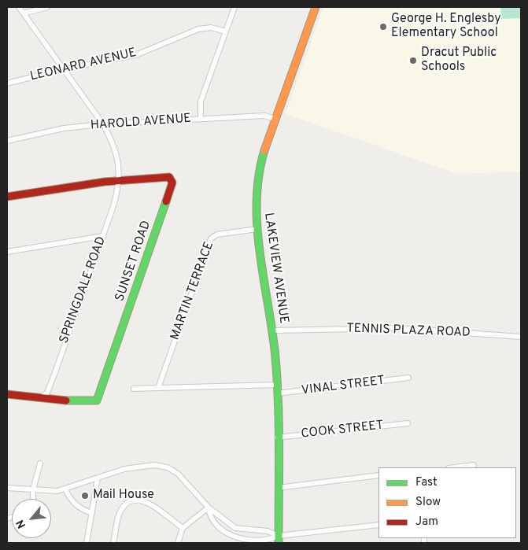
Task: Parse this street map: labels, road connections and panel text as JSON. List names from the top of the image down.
{
  "streets": {
    "main road": ["SUNSET ROAD", "LAKEVIEW AVENUE"],
    "street": [
      "LEONARD AVENUE",
      "HAROLD AVENUE",
      "SPRINGDALE ROAD",
      "MARTIN TERRACE",
      "TENNIS PLAZA ROAD",
      "VINAL STREET",
      "COOK STREET"
    ]
  },
  "crossings": [
    ["LEONARD AVENUE", "SPRINGDALE ROAD"],
    ["HAROLD AVENUE", "LAKEVIEW AVENUE"],
    ["HAROLD AVENUE", "SPRINGDALE ROAD"],
    ["SUNSET ROAD", "SPRINGDALE ROAD"],
    ["LAKEVIEW AVENUE", "MARTIN TERRACE"],
    ["LAKEVIEW AVENUE", "TENNIS PLAZA ROAD"],
    ["LAKEVIEW AVENUE", "VINAL STREET"],
    ["LAKEVIEW AVENUE", "COOK STREET"]
  ],
  "places": ["George H. Englesby Elementary School", "Dracut Public Schools", "Mail House"],
  "legend": ["Fast", "Slow", "Jam"],
  "north": "bottom left"
}
